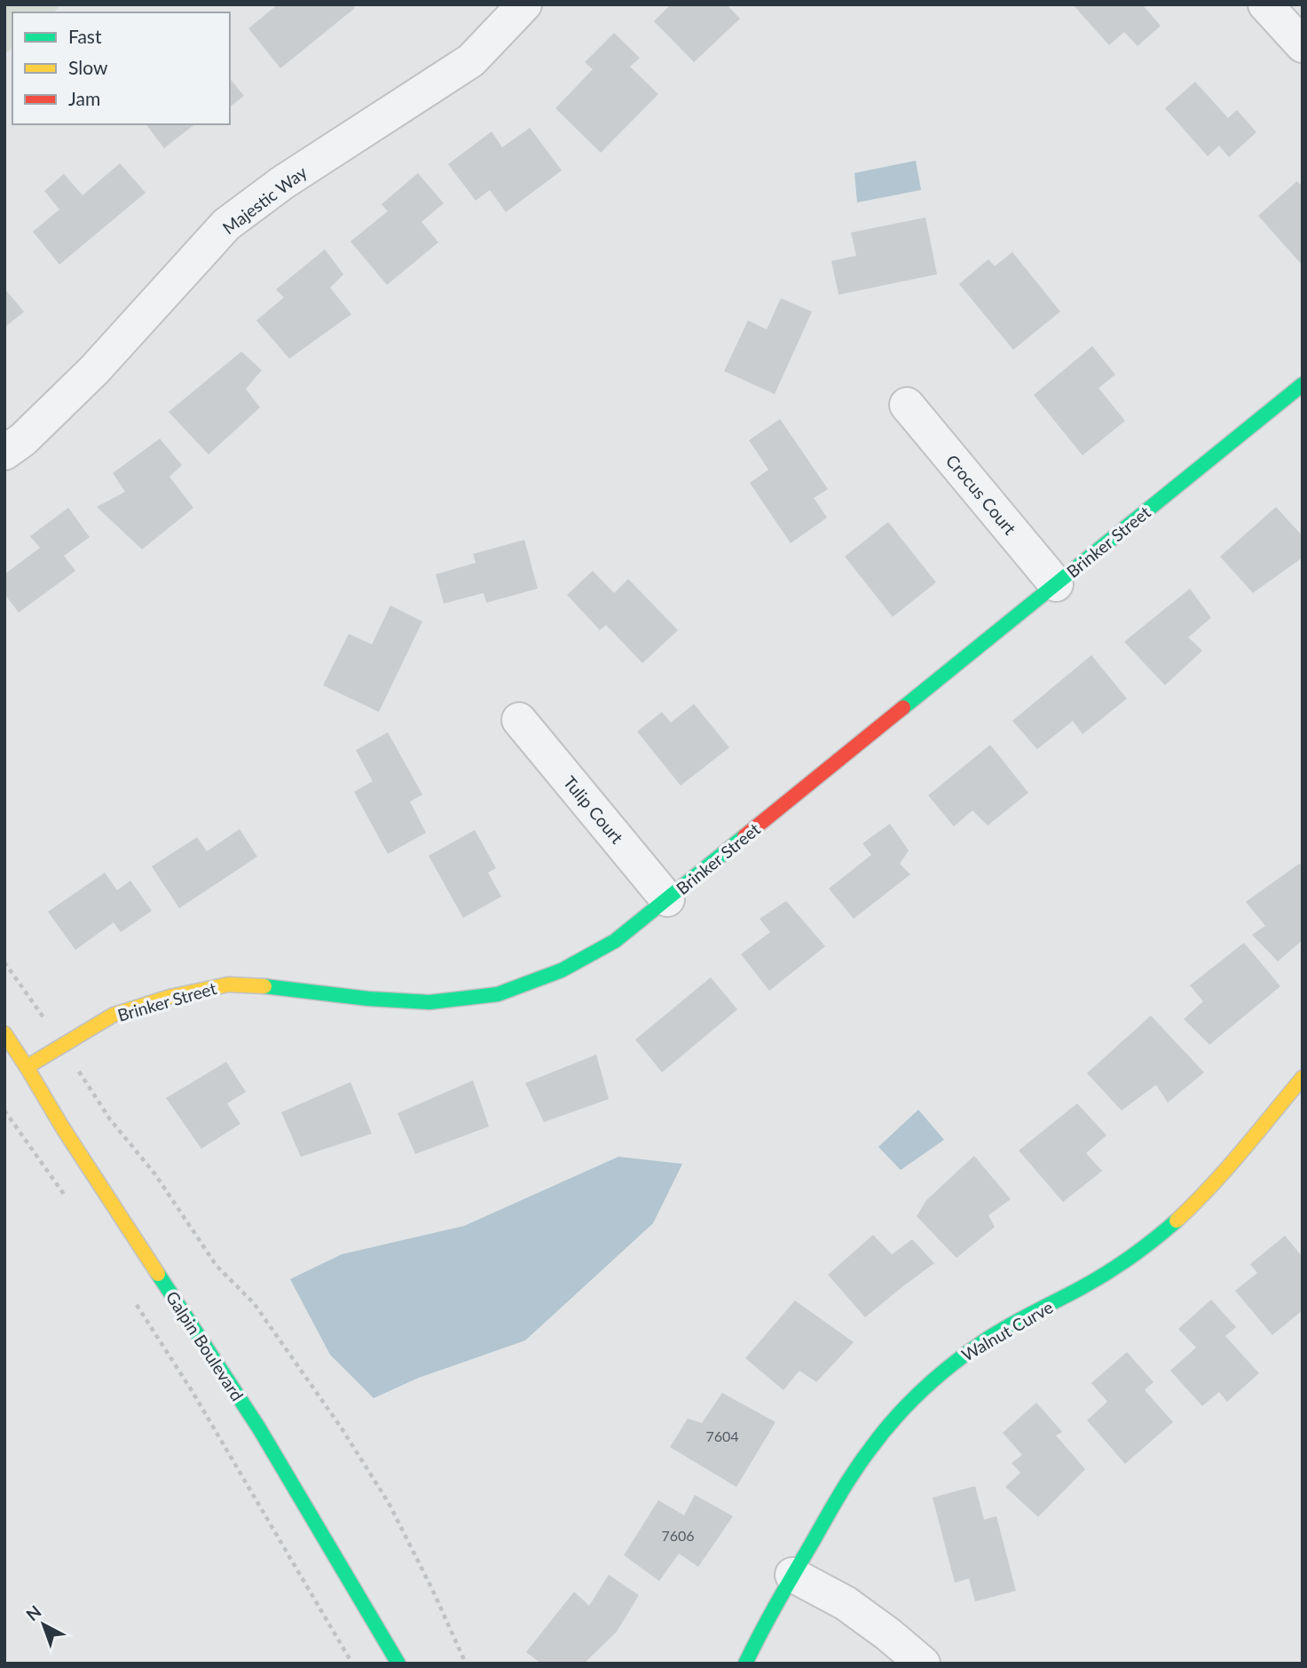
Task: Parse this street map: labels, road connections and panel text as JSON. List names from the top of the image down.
{
  "streets": {
    "street": [
      "Majestic Way",
      "Crocus Court",
      "Brinker Street",
      "Tulip Court",
      "Walnut Curve",
      "Galpin Boulevard"
    ]
  },
  "crossings": [
    ["Crocus Court", "Brinker Street"],
    ["Brinker Street", "Tulip Court"],
    ["Brinker Street", "Galpin Boulevard"]
  ],
  "house_numbers": ["7604", "7606"],
  "legend": ["Fast", "Slow", "Jam"],
  "north": "top left"
}
